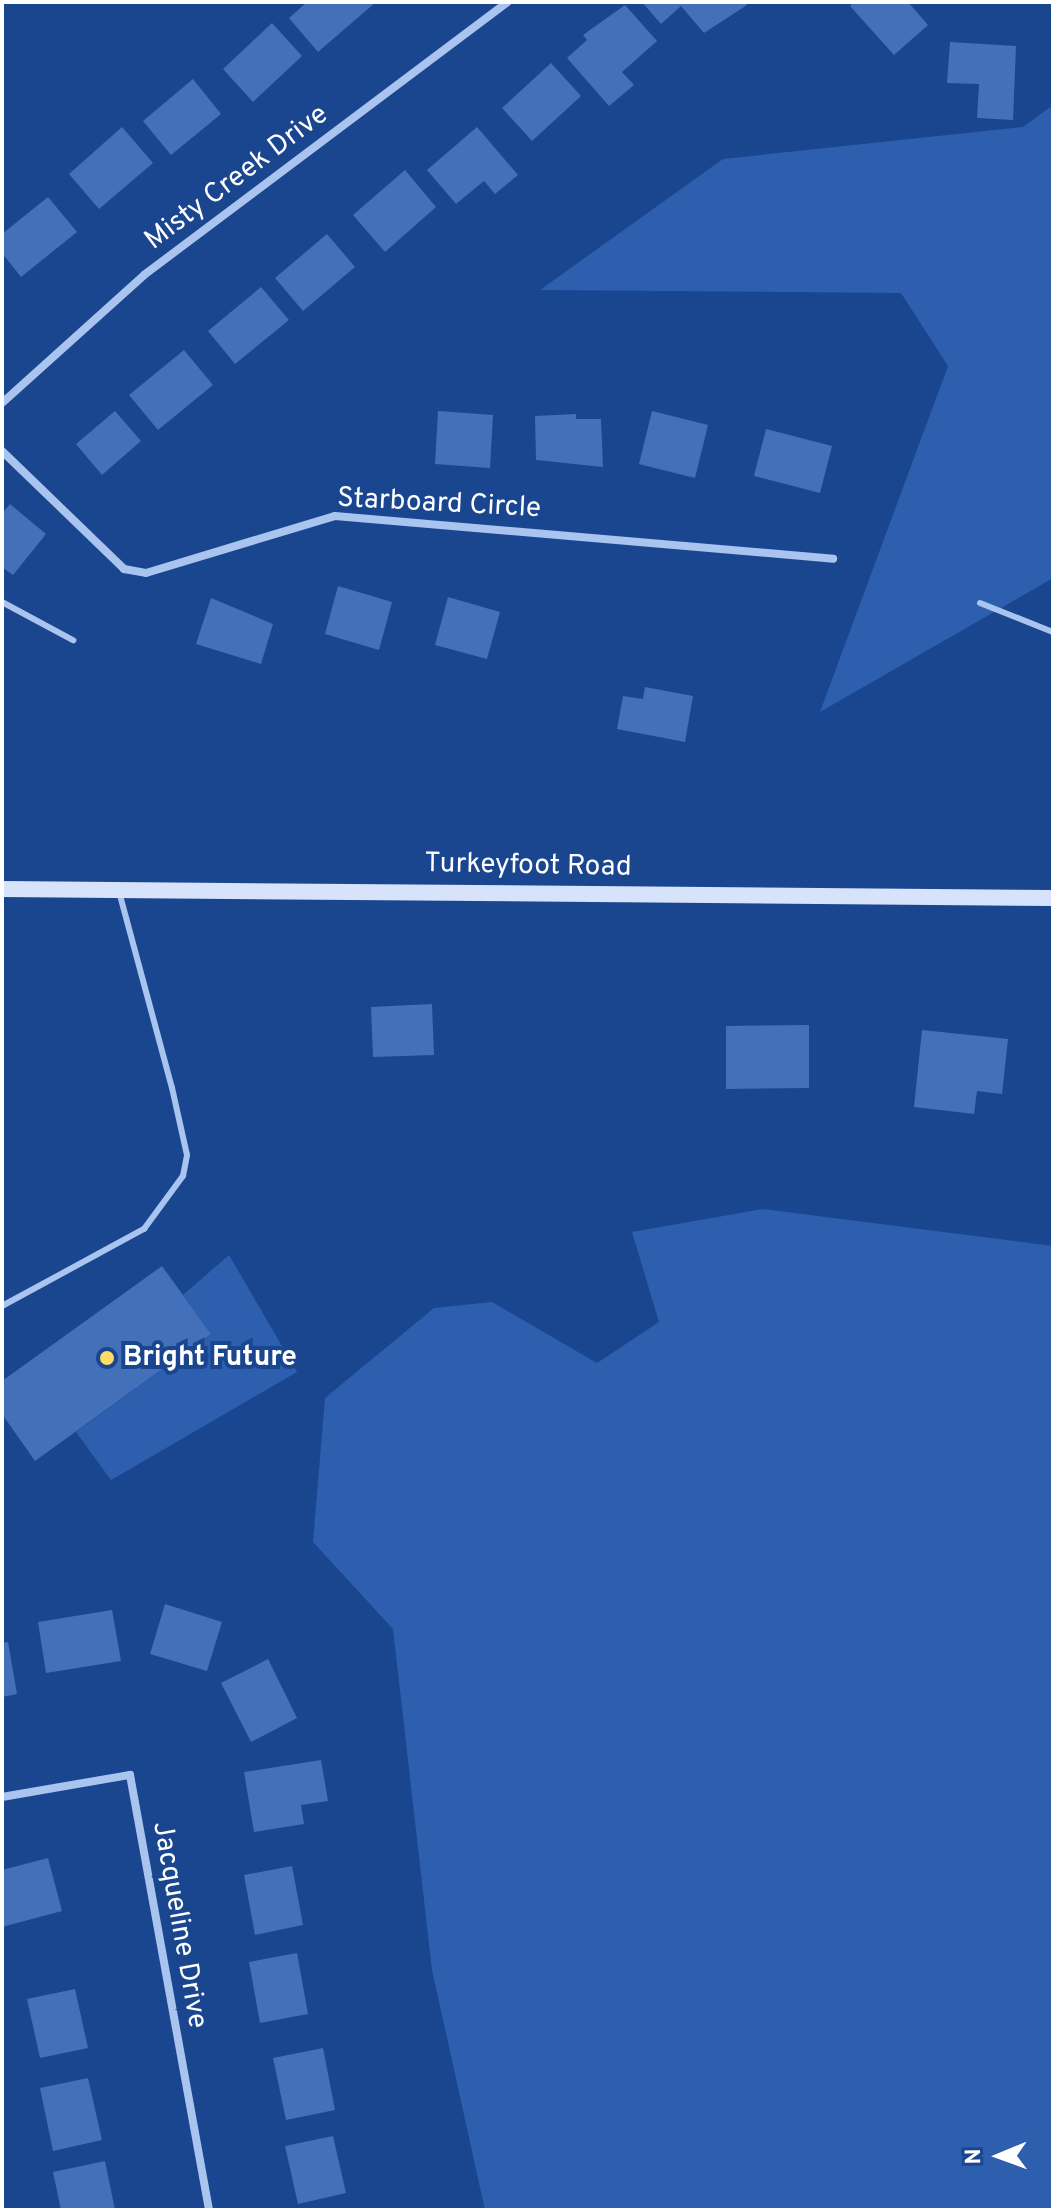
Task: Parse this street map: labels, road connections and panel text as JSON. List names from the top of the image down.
{
  "streets": {
    "main road": ["Turkeyfoot Road"],
    "street": ["Misty Creek Drive", "Starboard Circle", "Jacqueline Drive"]
  },
  "places": ["Bright Future"],
  "north": "left"
}
